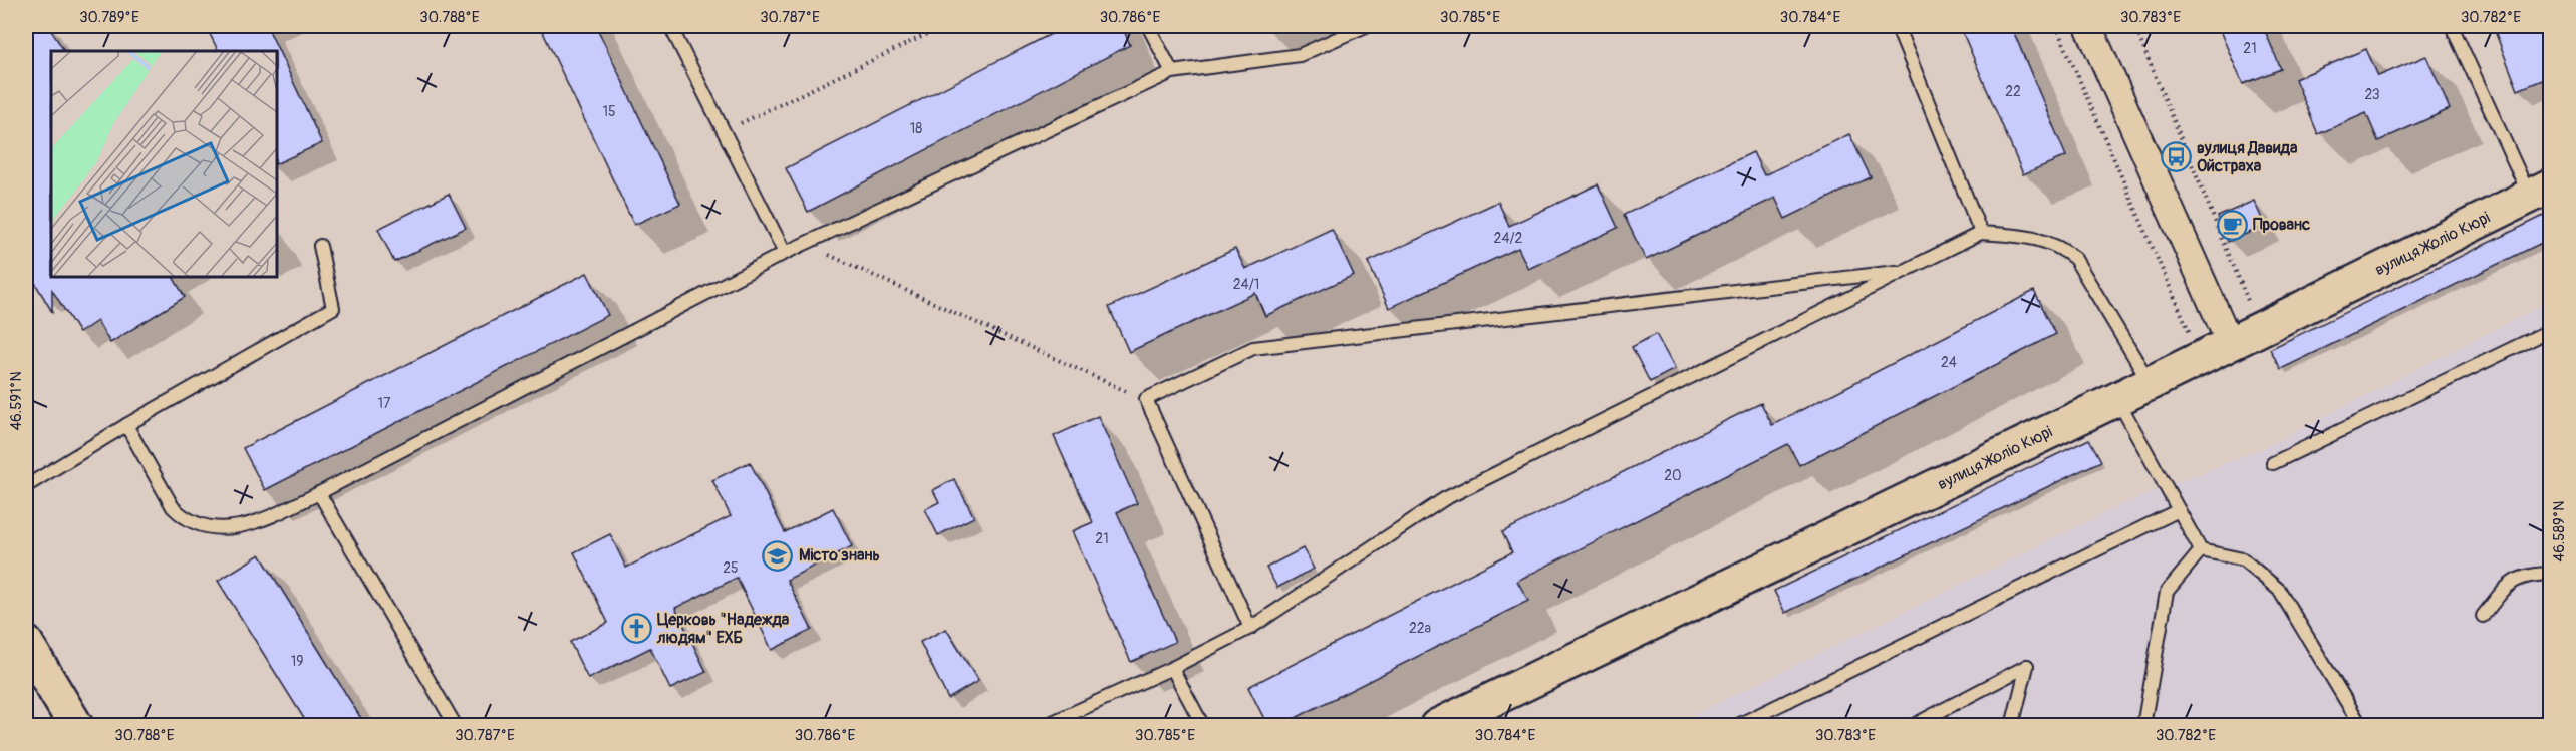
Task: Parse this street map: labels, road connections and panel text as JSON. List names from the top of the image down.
{
  "streets": {
    "street": ["вулиця Жоліо Кюрі"]
  },
  "places": {
    "bus stop": ["вулиця Давида Ойстраха"],
    "cafe": ["Прованс"],
    "school or university": ["Місто знань"],
    "church": ["Церковь \"Надежда людям\" ЕХБ"]
  },
  "house_numbers": [
    "21",
    "22",
    "23",
    "15",
    "18",
    "24/2",
    "24/1",
    "24",
    "17",
    "20",
    "21",
    "25",
    "22а",
    "19"
  ],
  "coordinates": [
    "30.789°E",
    "30.788°E",
    "30.787°E",
    "30.786°E",
    "30.785°E",
    "30.784°E",
    "30.783°E",
    "30.782°E",
    "46.591°N",
    "46.589°N"
  ]
}
